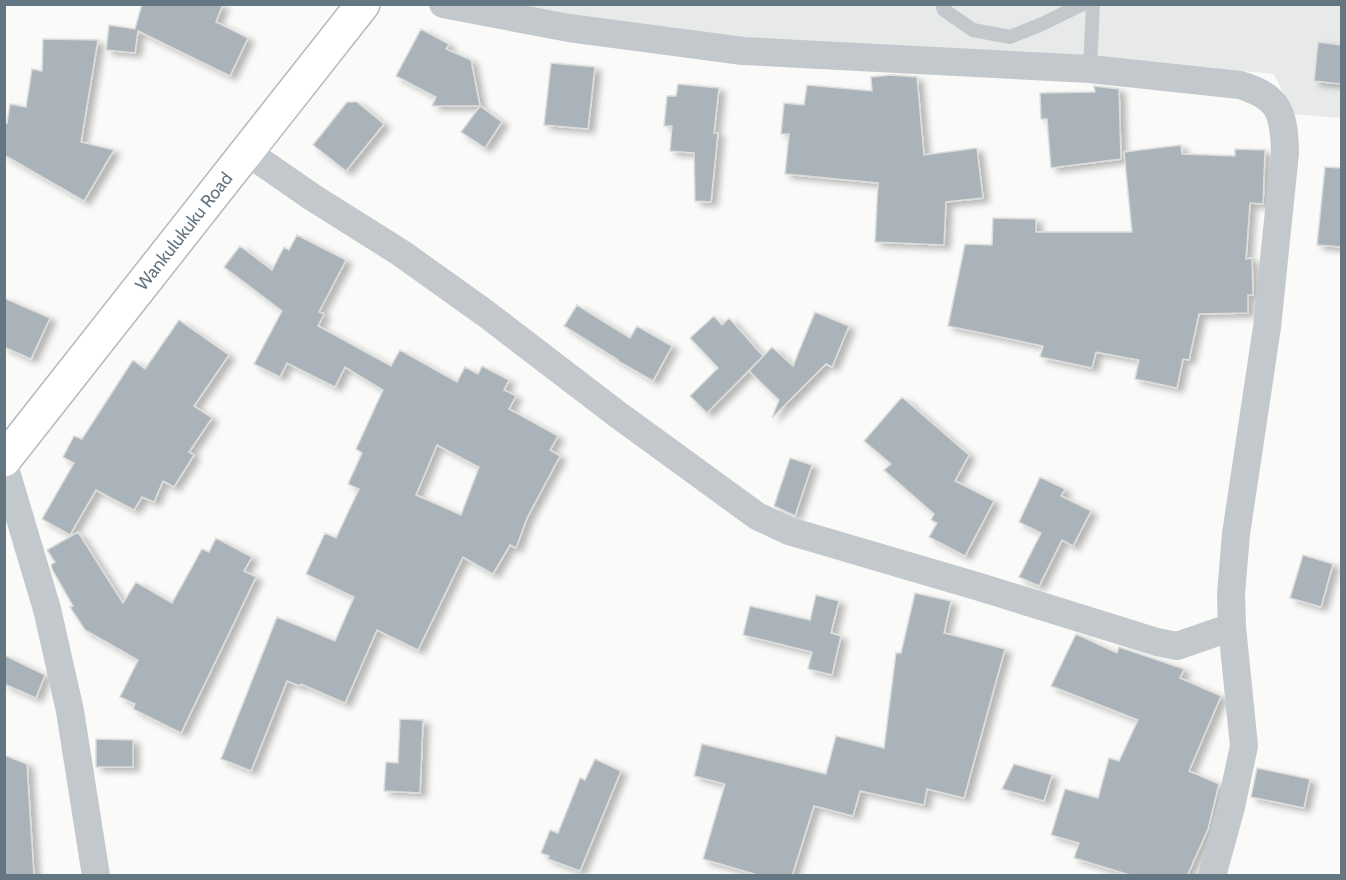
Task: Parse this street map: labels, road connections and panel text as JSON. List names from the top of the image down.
{
  "streets": {
    "main road": ["Wankulukuku Road"]
  }
}
